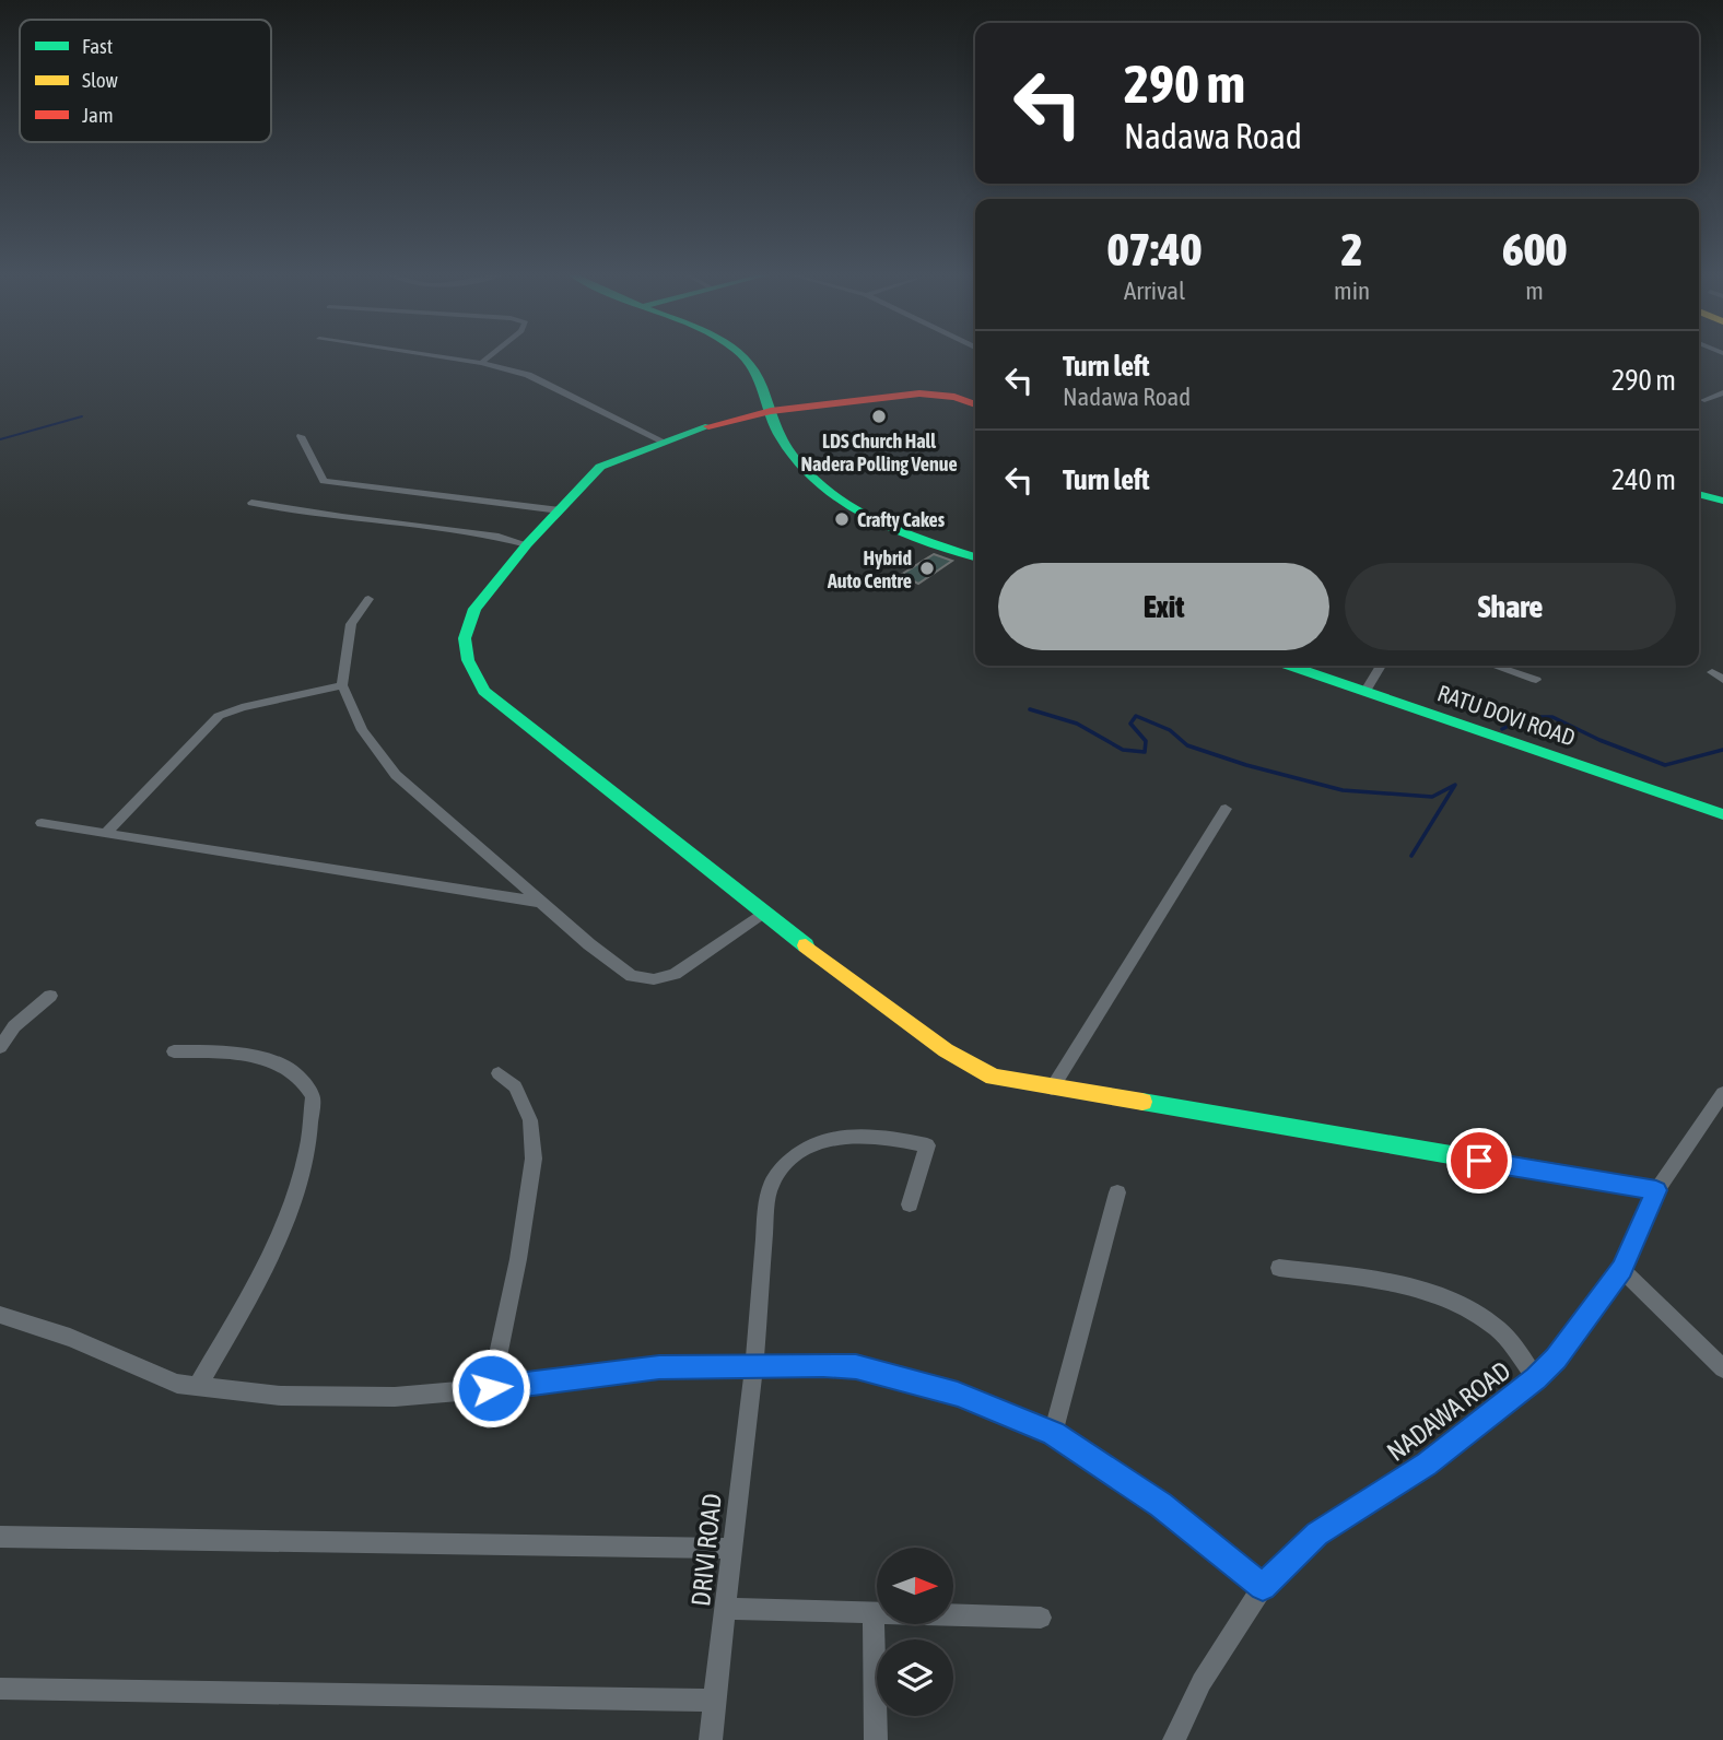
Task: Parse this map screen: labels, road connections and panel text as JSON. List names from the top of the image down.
{
  "streets": {
    "main road": ["RATU DOVI ROAD"],
    "street": ["NADAWA ROAD", "DRIVI ROAD"]
  },
  "places": ["LDS Church Hall Nadera Polling Venue", "Crafty Cakes", "Hybrid Auto Centre"],
  "legend": ["Fast", "Slow", "Jam"],
  "north": "right",
  "page": {
    "turn": ["290 m", "Nadawa Road"],
    "eta": [
      "07:40",
      "Arrival",
      "2",
      "min",
      "600",
      "m"
    ],
    "list": [
      {
        "name": "Turn left",
        "note": "Nadawa Road",
        "value": "290 m"
      },
      {
        "name": "Turn left",
        "value": "240 m"
      }
    ],
    "buttons": ["Exit", "Share"]
  }
}
